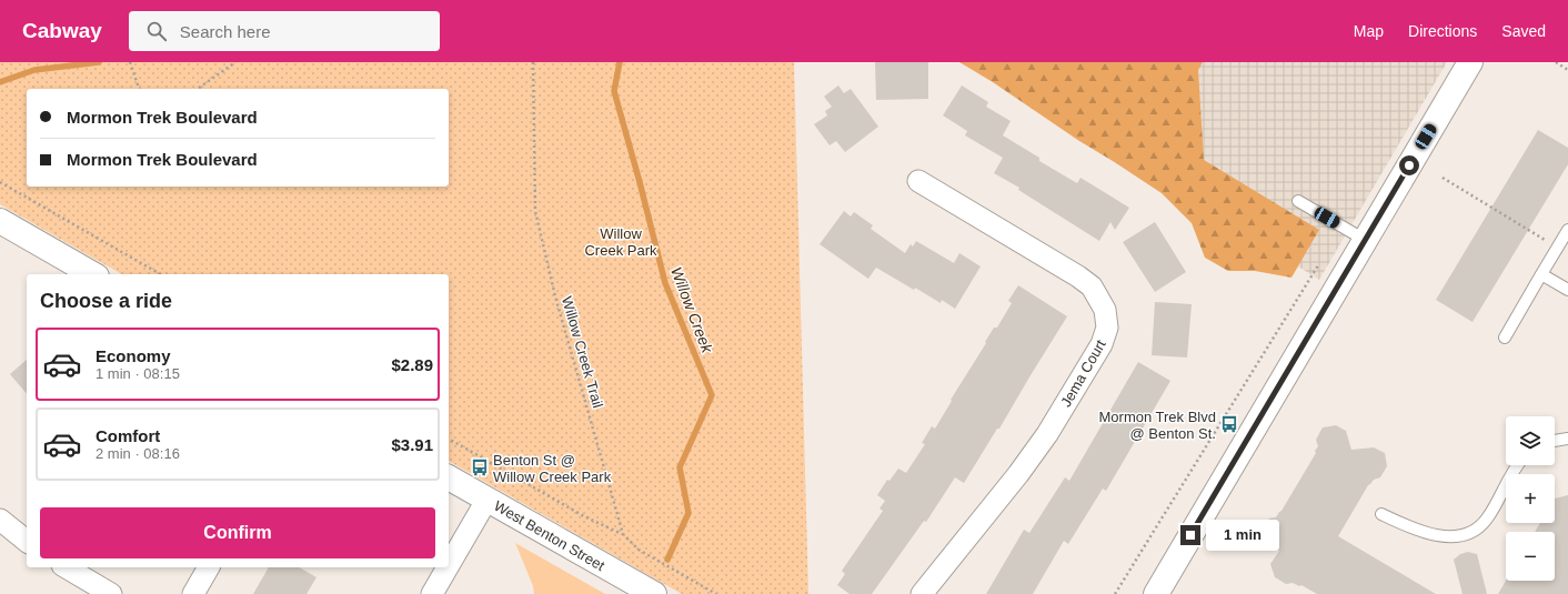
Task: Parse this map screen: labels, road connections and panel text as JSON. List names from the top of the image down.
{
  "streets": {
    "main road": ["West Benton Street"],
    "street": ["Jema Court"],
    "path": ["Willow Creek Trail"]
  },
  "water": ["Willow Creek"],
  "parks": ["Willow Creek Park"],
  "places": {
    "bus stop": ["Mormon Trek Blvd @ Benton St.", "Benton St @ Willow Creek Park"]
  },
  "page": {
    "header": "Cabway",
    "search": "Search here",
    "nav": ["Map", "Directions", "Saved"],
    "banner": ["Mormon Trek Boulevard", "Mormon Trek Boulevard"],
    "heading": "Choose a ride",
    "list": [
      {
        "name": "Economy",
        "note": "1 min · 08:15",
        "value": "$2.89"
      },
      {
        "name": "Comfort",
        "note": "2 min · 08:16",
        "value": "$3.91"
      }
    ],
    "map_buttons": ["+", "−"],
    "buttons": "Confirm",
    "bubble": "1 min"
  }
}
